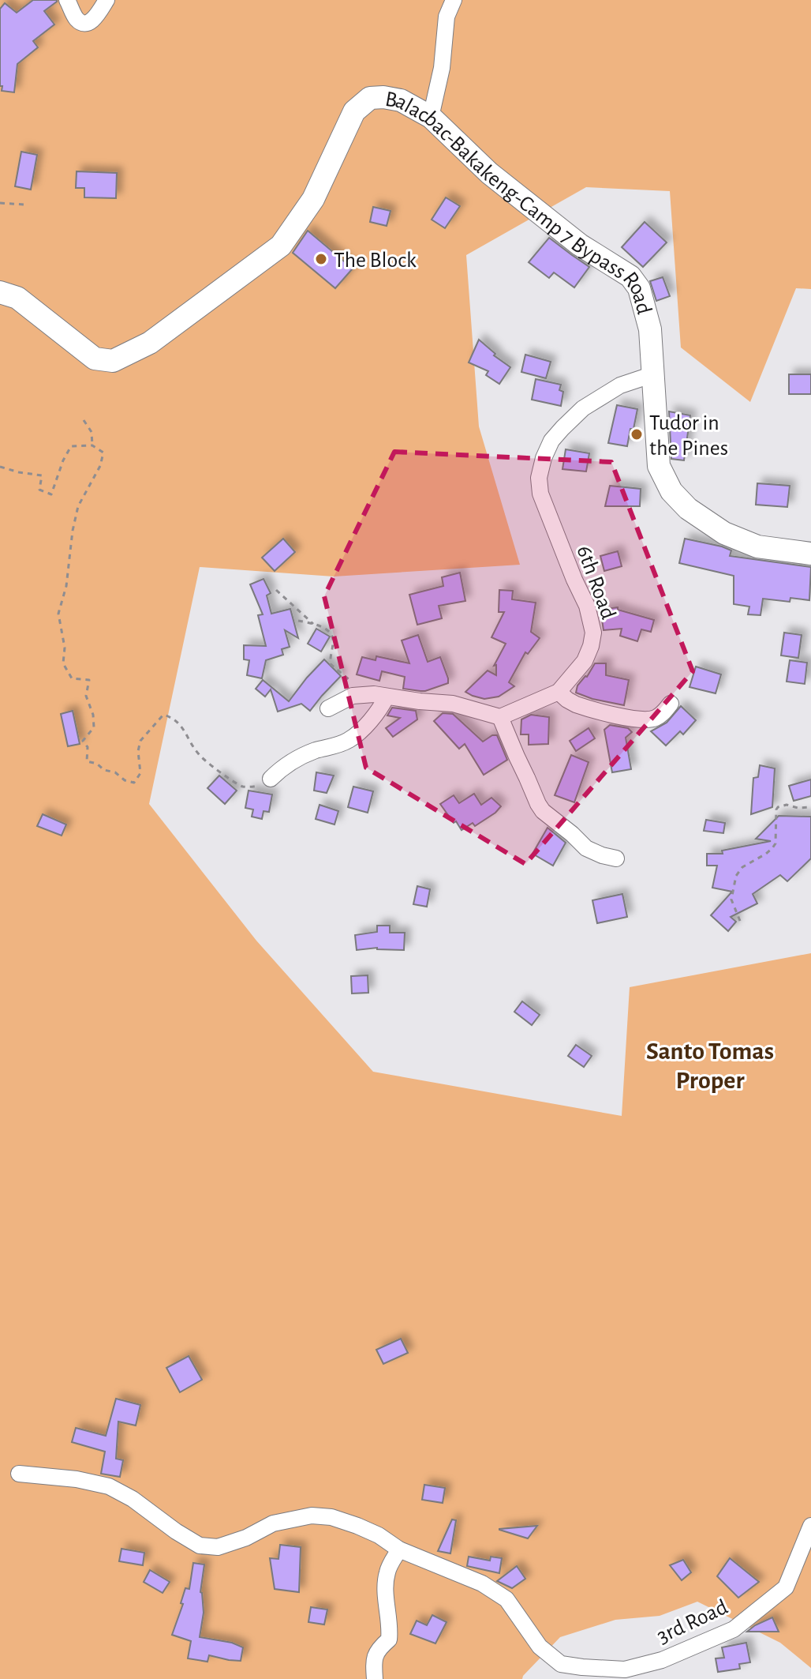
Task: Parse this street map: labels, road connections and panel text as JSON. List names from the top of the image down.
{
  "streets": {
    "main road": ["Balacbac-Bakakeng-Camp 7 Bypass Road"],
    "street": ["6th Road", "3rd Road"]
  },
  "crossings": [
    ["Balacbac-Bakakeng-Camp 7 Bypass Road", "6th Road"]
  ],
  "districts": ["Santo Tomas Proper"],
  "places": ["The Block", "Tudor in the Pines"]
}
